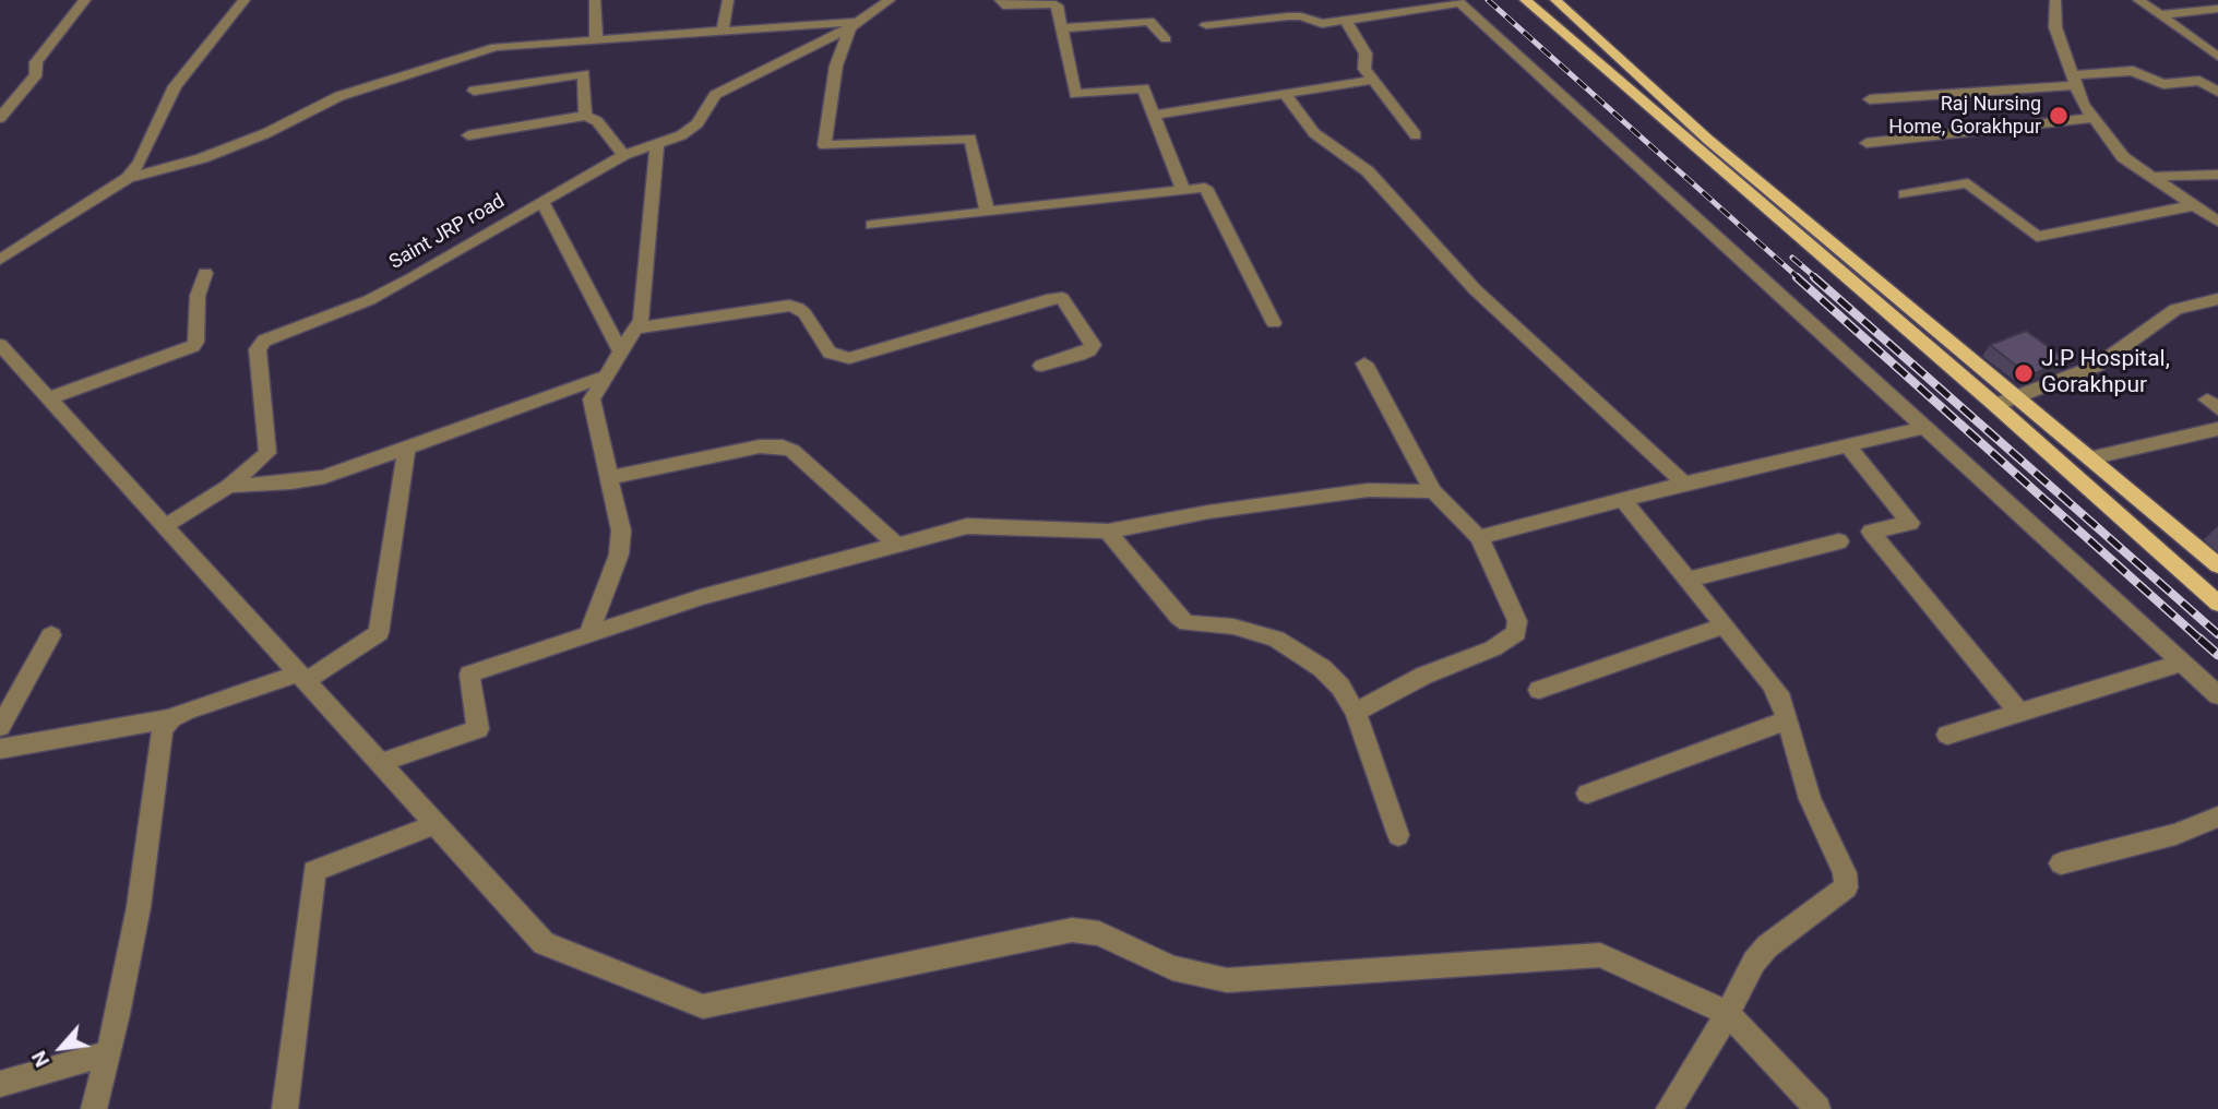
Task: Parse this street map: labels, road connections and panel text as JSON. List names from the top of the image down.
{
  "streets": {
    "street": ["Saint JRP road"]
  },
  "places": ["Raj Nursing Home, Gorakhpur", "J.P Hospital, Gorakhpur"],
  "north": "bottom left"
}
